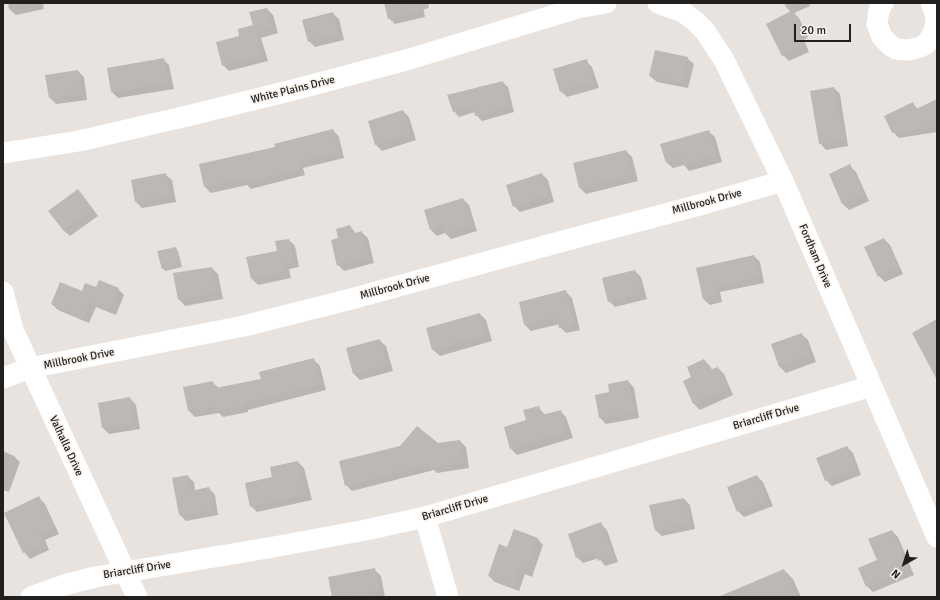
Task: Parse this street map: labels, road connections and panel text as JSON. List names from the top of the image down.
{
  "streets": {
    "street": [
      "White Plains Drive",
      "Millbrook Drive",
      "Fordham Drive",
      "Briarcliff Drive",
      "Valhalla Drive"
    ]
  },
  "crossings": [
    ["Millbrook Drive", "Fordham Drive"],
    ["Millbrook Drive", "Valhalla Drive"],
    ["Fordham Drive", "Briarcliff Drive"],
    ["Briarcliff Drive", "Valhalla Drive"]
  ],
  "scale_bar": "20 m",
  "north": "bottom left"
}
